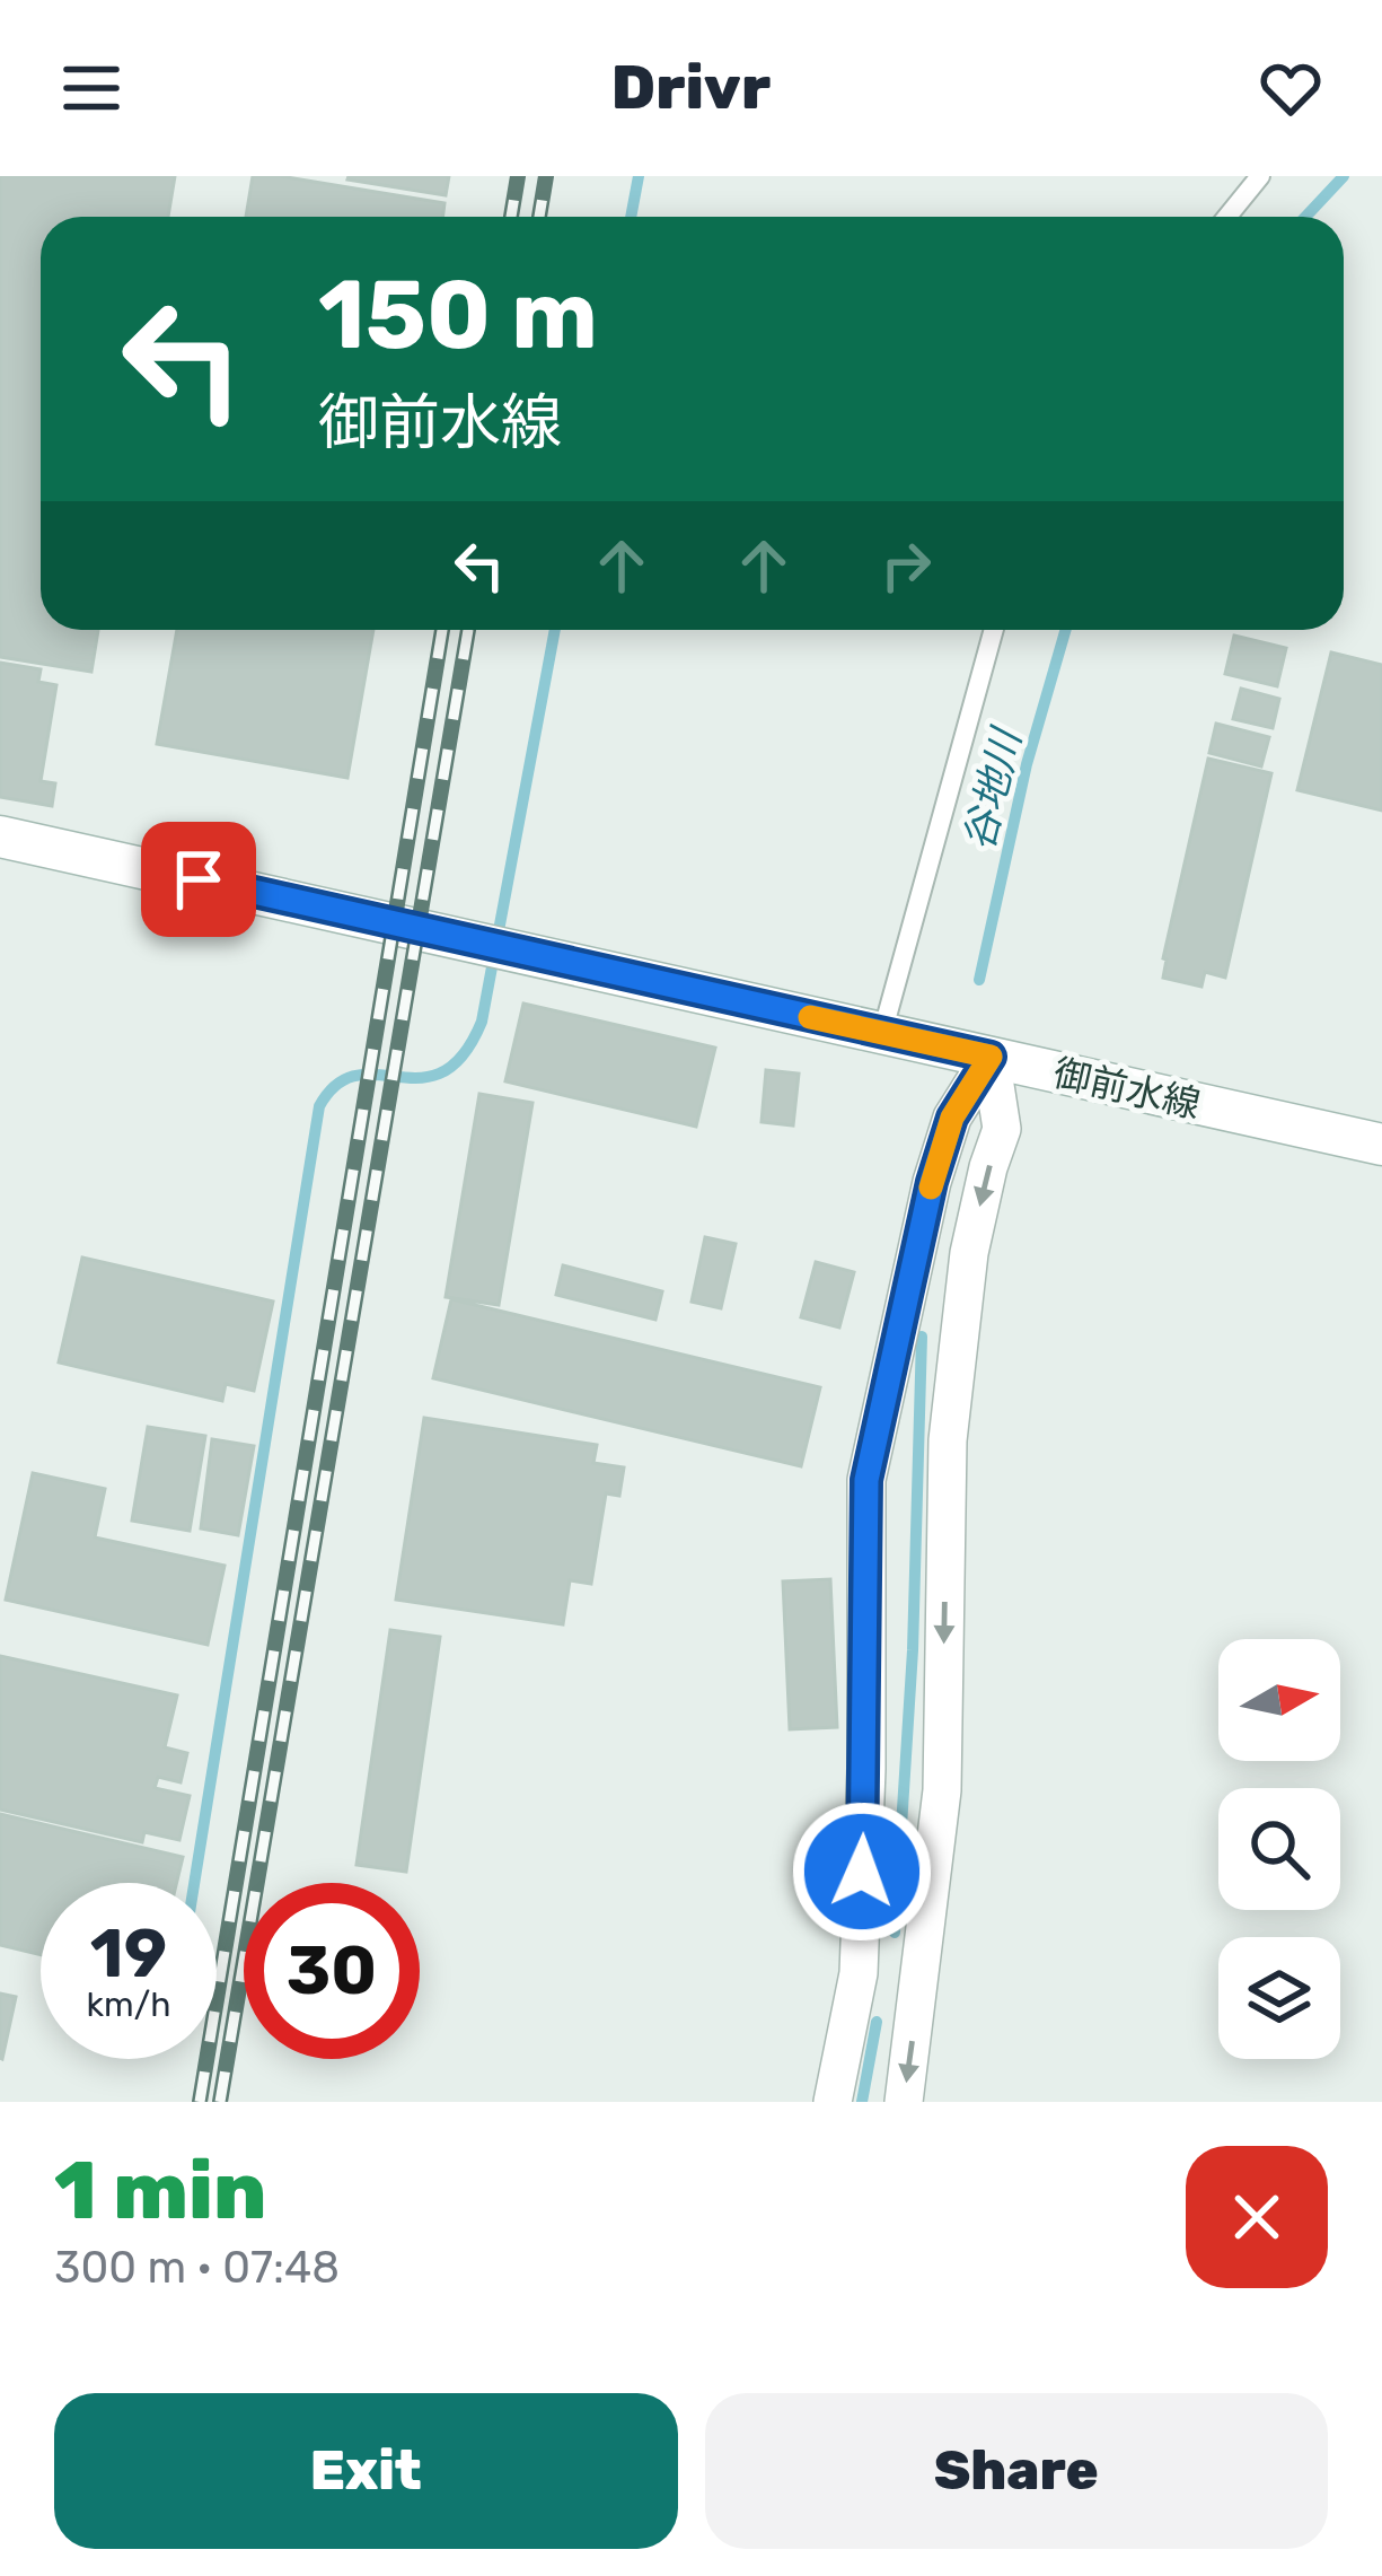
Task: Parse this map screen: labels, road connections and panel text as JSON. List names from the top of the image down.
{
  "streets": {
    "street": ["御前水線"]
  },
  "water": ["谷地川"],
  "north": "right",
  "page": {
    "header": "Drivr",
    "turn": ["150 m", "御前水線"],
    "speed": "19 km/h",
    "limit": "30",
    "heading": ["1 min", "300 m · 07:48"],
    "buttons": ["Exit", "Share"]
  }
}
